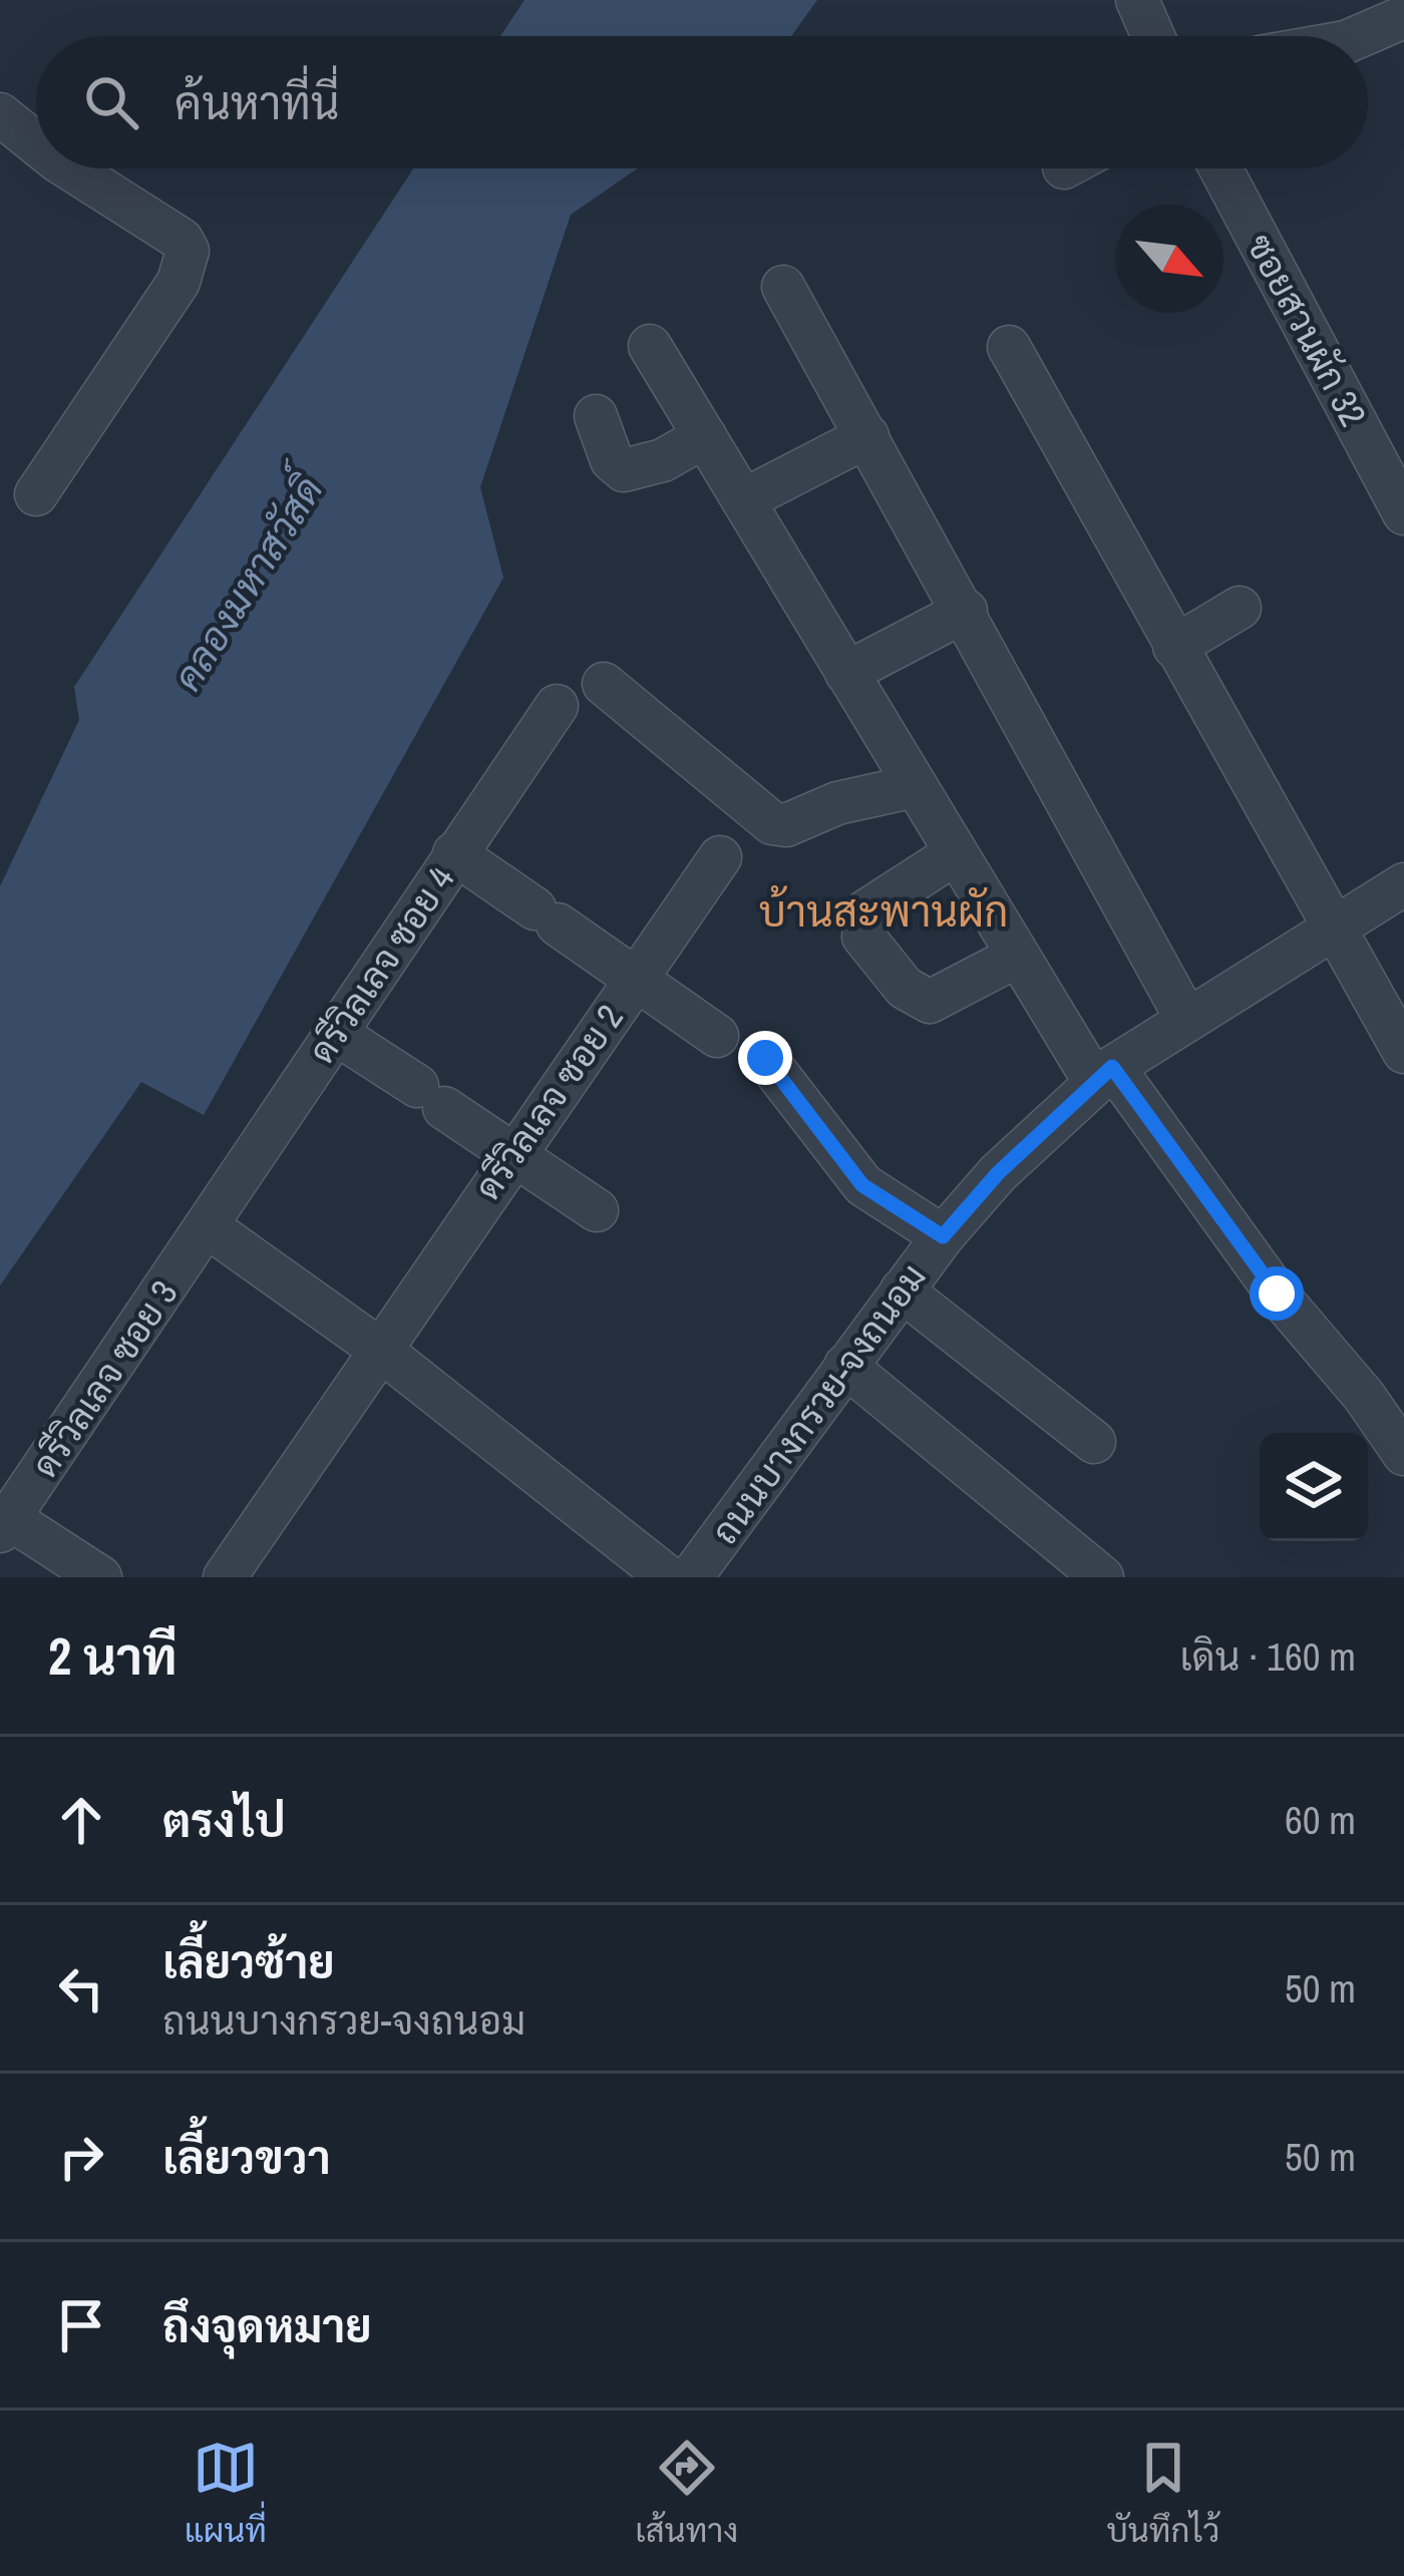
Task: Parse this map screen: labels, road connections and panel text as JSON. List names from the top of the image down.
{
  "streets": {
    "street": [
      "ซอยสวนผัก 32",
      "ดรีวิลเลจ ซอย 4",
      "ดรีวิลเลจ ซอย 2",
      "ดรีวิลเลจ ซอย 3",
      "ถนนบางกรวย-จงถนอม"
    ]
  },
  "crossings": [
    ["ดรีวิลเลจ ซอย 4", "ดรีวิลเลจ ซอย 3"]
  ],
  "districts": ["บ้านสะพานผัก"],
  "water": ["คลองมหาสวัสดิ์"],
  "north": "bottom right",
  "page": {
    "search": "ค้นหาที่นี่",
    "heading": ["2 นาที", "เดิน · 160 m"],
    "list": [
      ["ตรงไป", "60 m"],
      ["เลี้ยวซ้าย", "ถนนบางกรวย-จงถนอม", "50 m"],
      ["เลี้ยวขวา", "50 m"],
      "ถึงจุดหมาย"
    ],
    "nav": ["แผนที่", "เส้นทาง", "บันทึกไว้"]
  }
}
